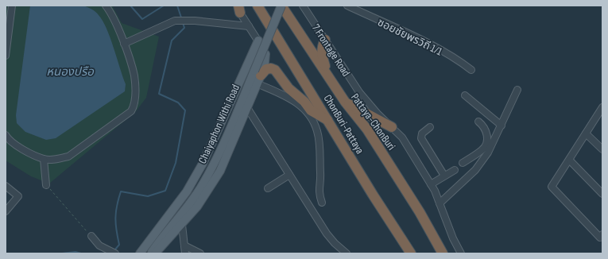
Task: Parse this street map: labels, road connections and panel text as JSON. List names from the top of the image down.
{
  "streets": {
    "highway": ["Pattaya-ChonBuri", "ChonBuri-Pattaya"],
    "main road": ["Chaiyaphon Withi Road"],
    "street": ["ซอยชัยพรวิถี 1/1", "7 Frontage Road"]
  },
  "crossings": [
    ["Pattaya-ChonBuri", "Chaiyaphon Withi Road"]
  ],
  "water": ["หนองปรือ"]
}
